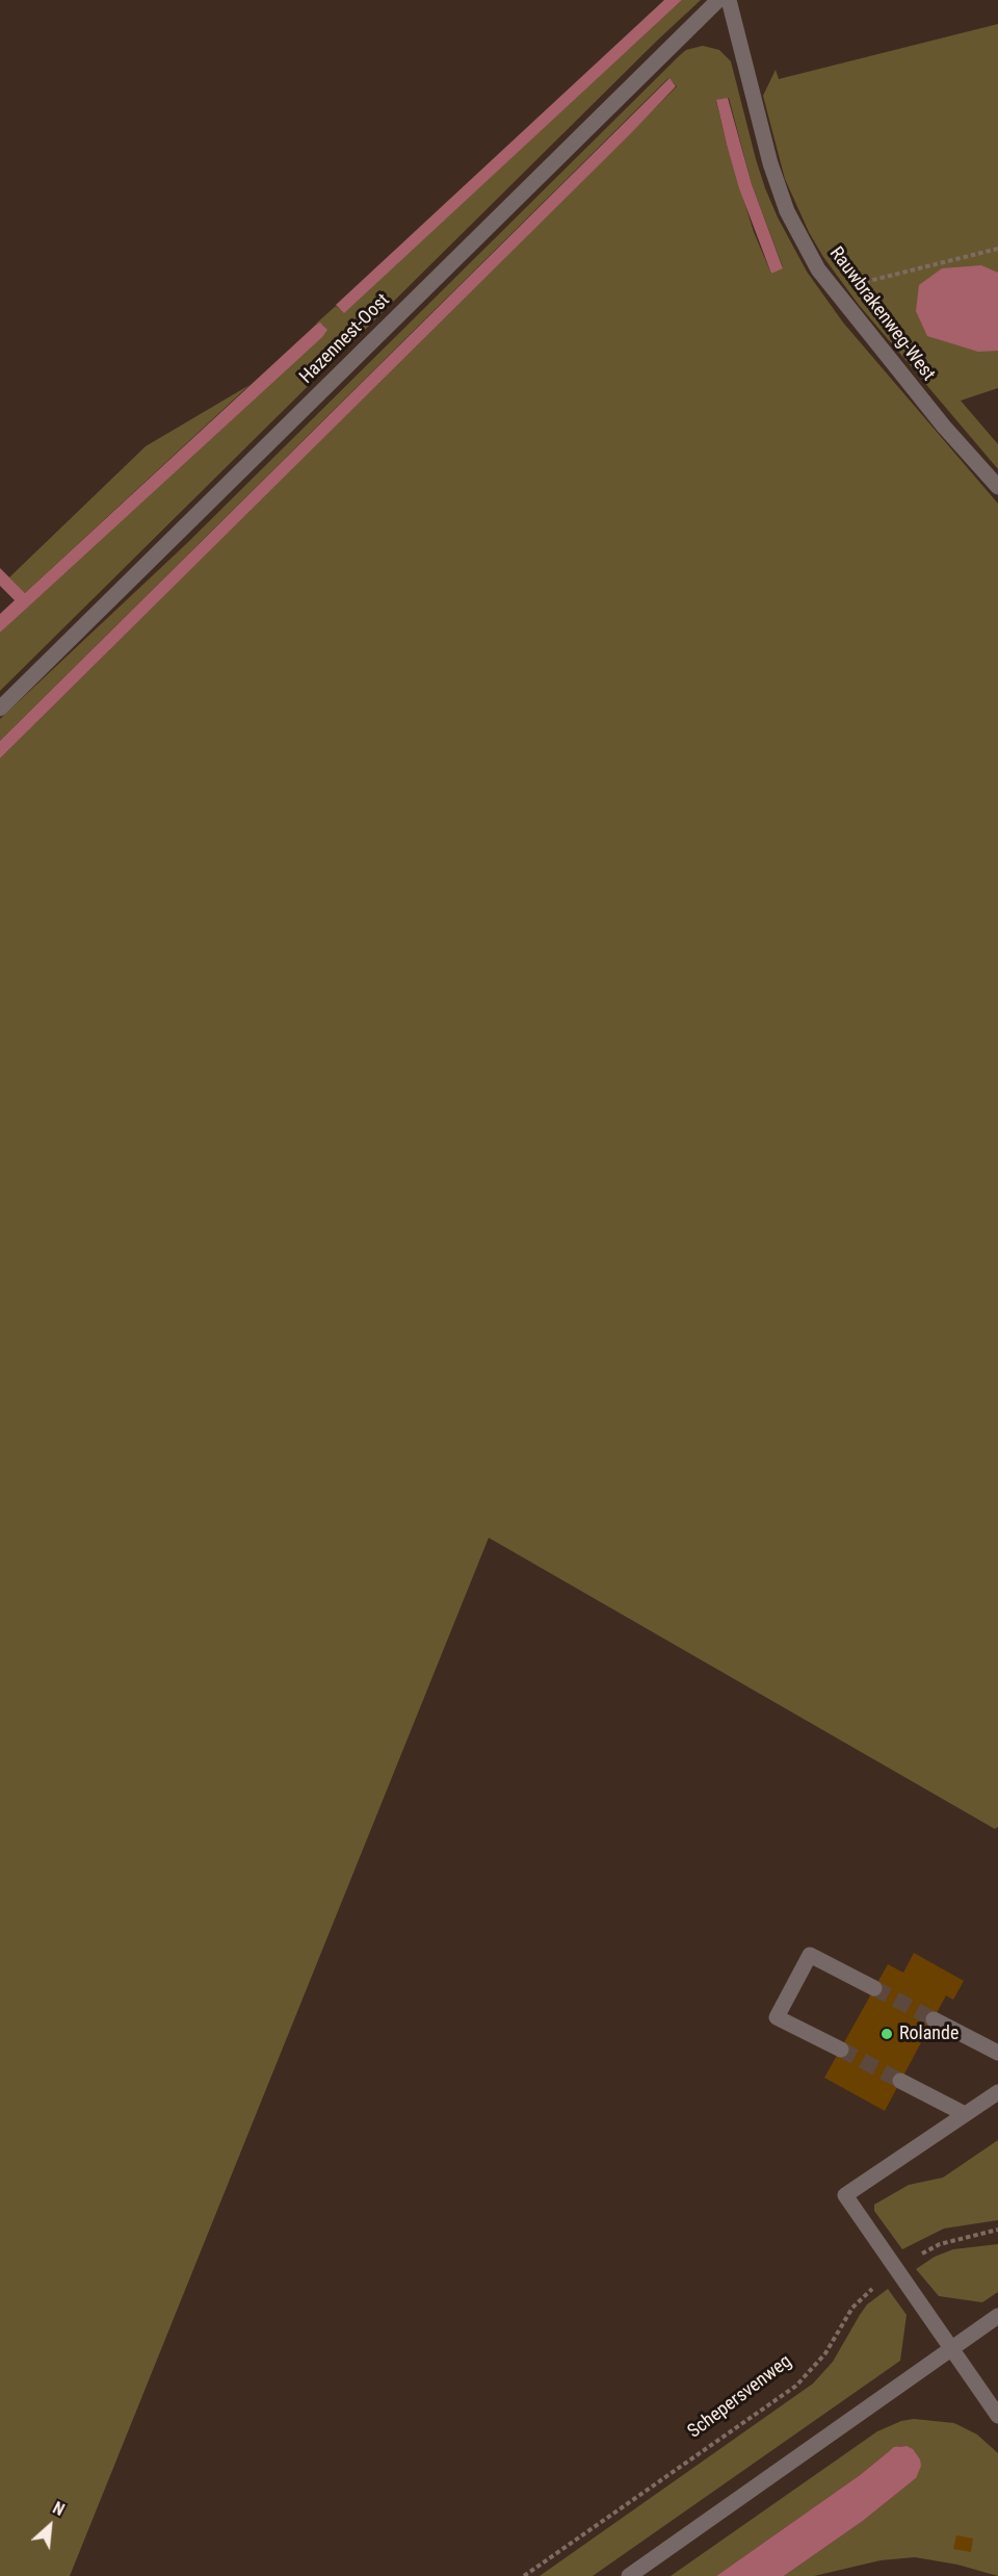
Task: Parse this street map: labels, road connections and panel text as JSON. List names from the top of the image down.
{
  "streets": {
    "street": ["Rauwbrakenweg-West", "Hazennest-Oost"],
    "path": ["Schepersvenweg"]
  },
  "places": ["Rolande"],
  "north": "top right"
}
